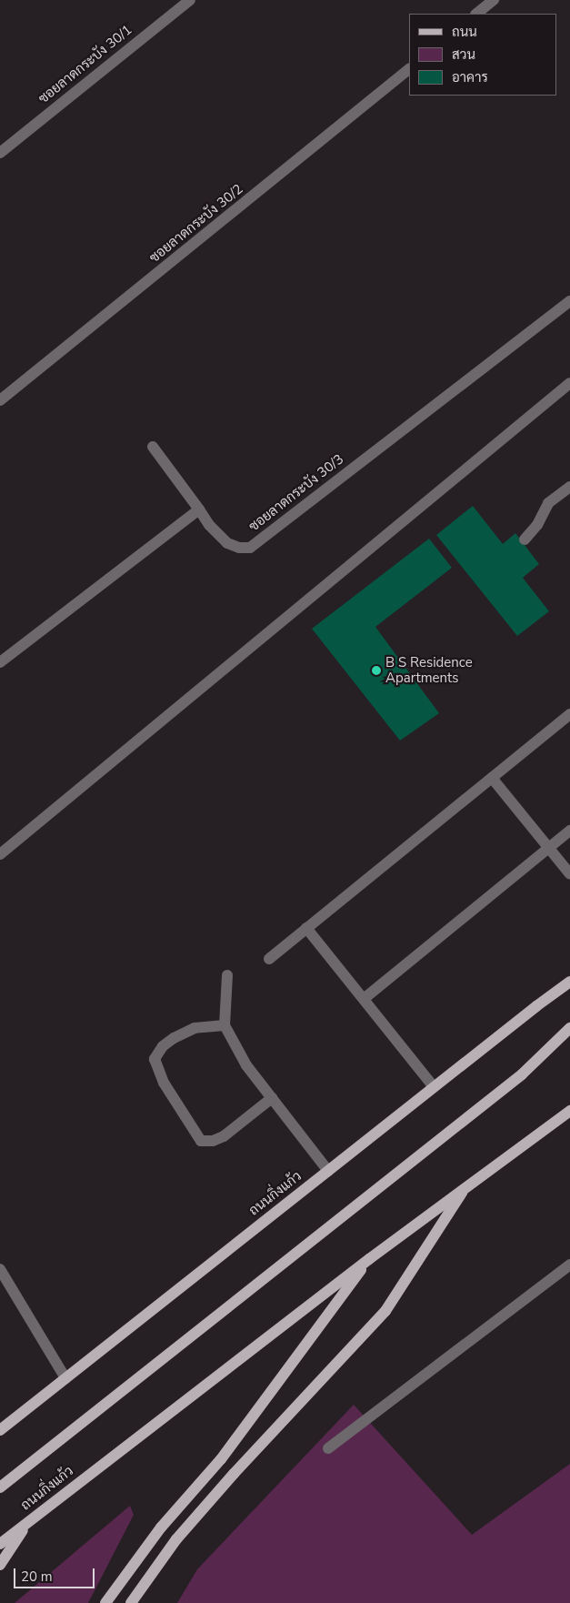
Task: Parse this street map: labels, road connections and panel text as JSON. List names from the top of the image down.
{
  "streets": {
    "main road": ["ถนนกิ่งแก้ว"],
    "street": ["ซอยลาดกระบัง 30/1", "ซอยลาดกระบัง 30/2", "ซอยลาดกระบัง 30/3"]
  },
  "places": ["B S Residence Apartments"],
  "legend": ["ถนน", "สวน", "อาคาร"],
  "scale_bar": "20 m"
}
